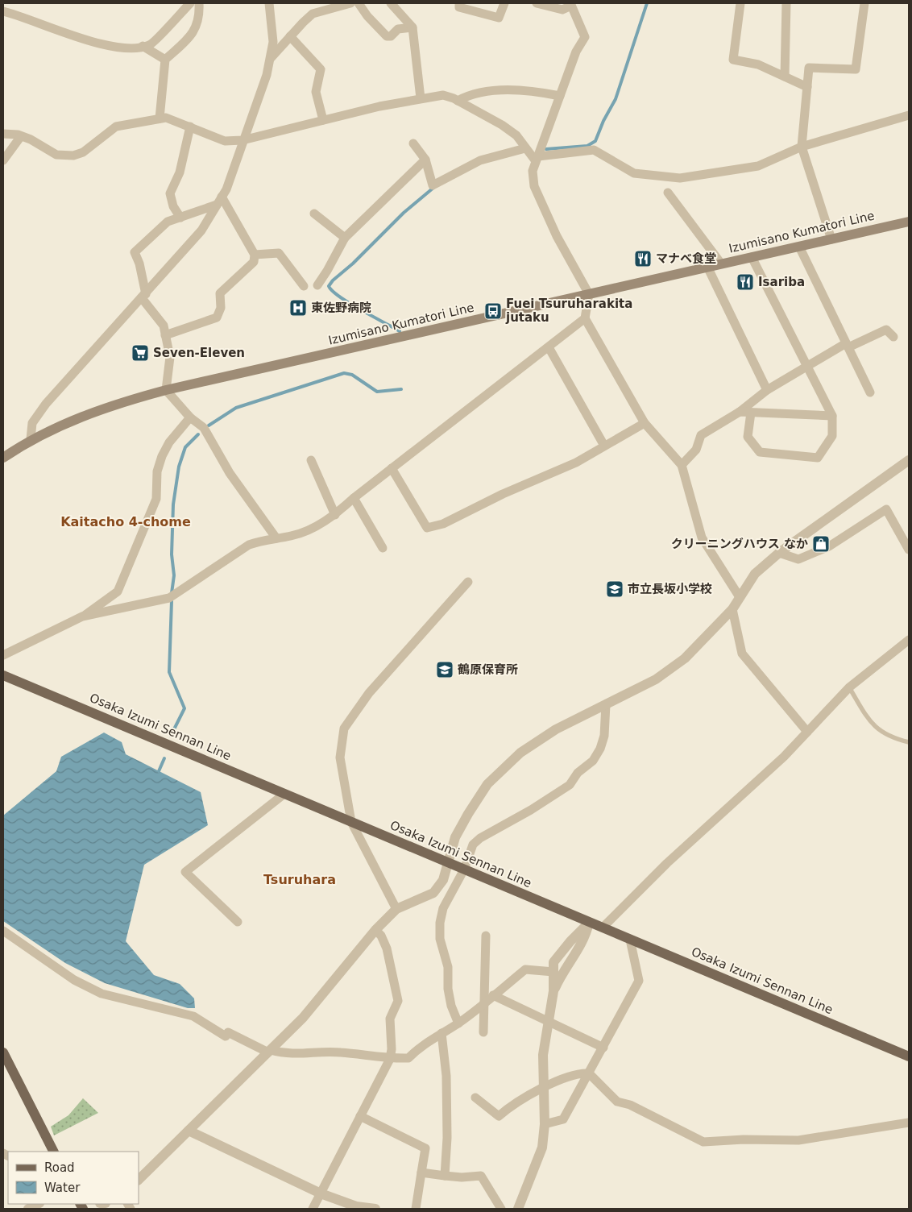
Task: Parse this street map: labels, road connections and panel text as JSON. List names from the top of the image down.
{
  "streets": {
    "main road": ["Izumisano Kumatori Line", "Osaka Izumi Sennan Line"]
  },
  "districts": ["Kaitacho 4-chome", "Tsuruhara"],
  "places": {
    "restaurant": ["マナベ食堂", "Isariba"],
    "hospital": ["東佐野病院"],
    "bus stop": ["Fuei Tsuruharakita jutaku"],
    "supermarket": ["Seven-Eleven"],
    "shop": ["クリーニングハウス なか"],
    "school or university": ["市立長坂小学校", "鶴原保育所"]
  },
  "legend": ["Road", "Water"]
}
